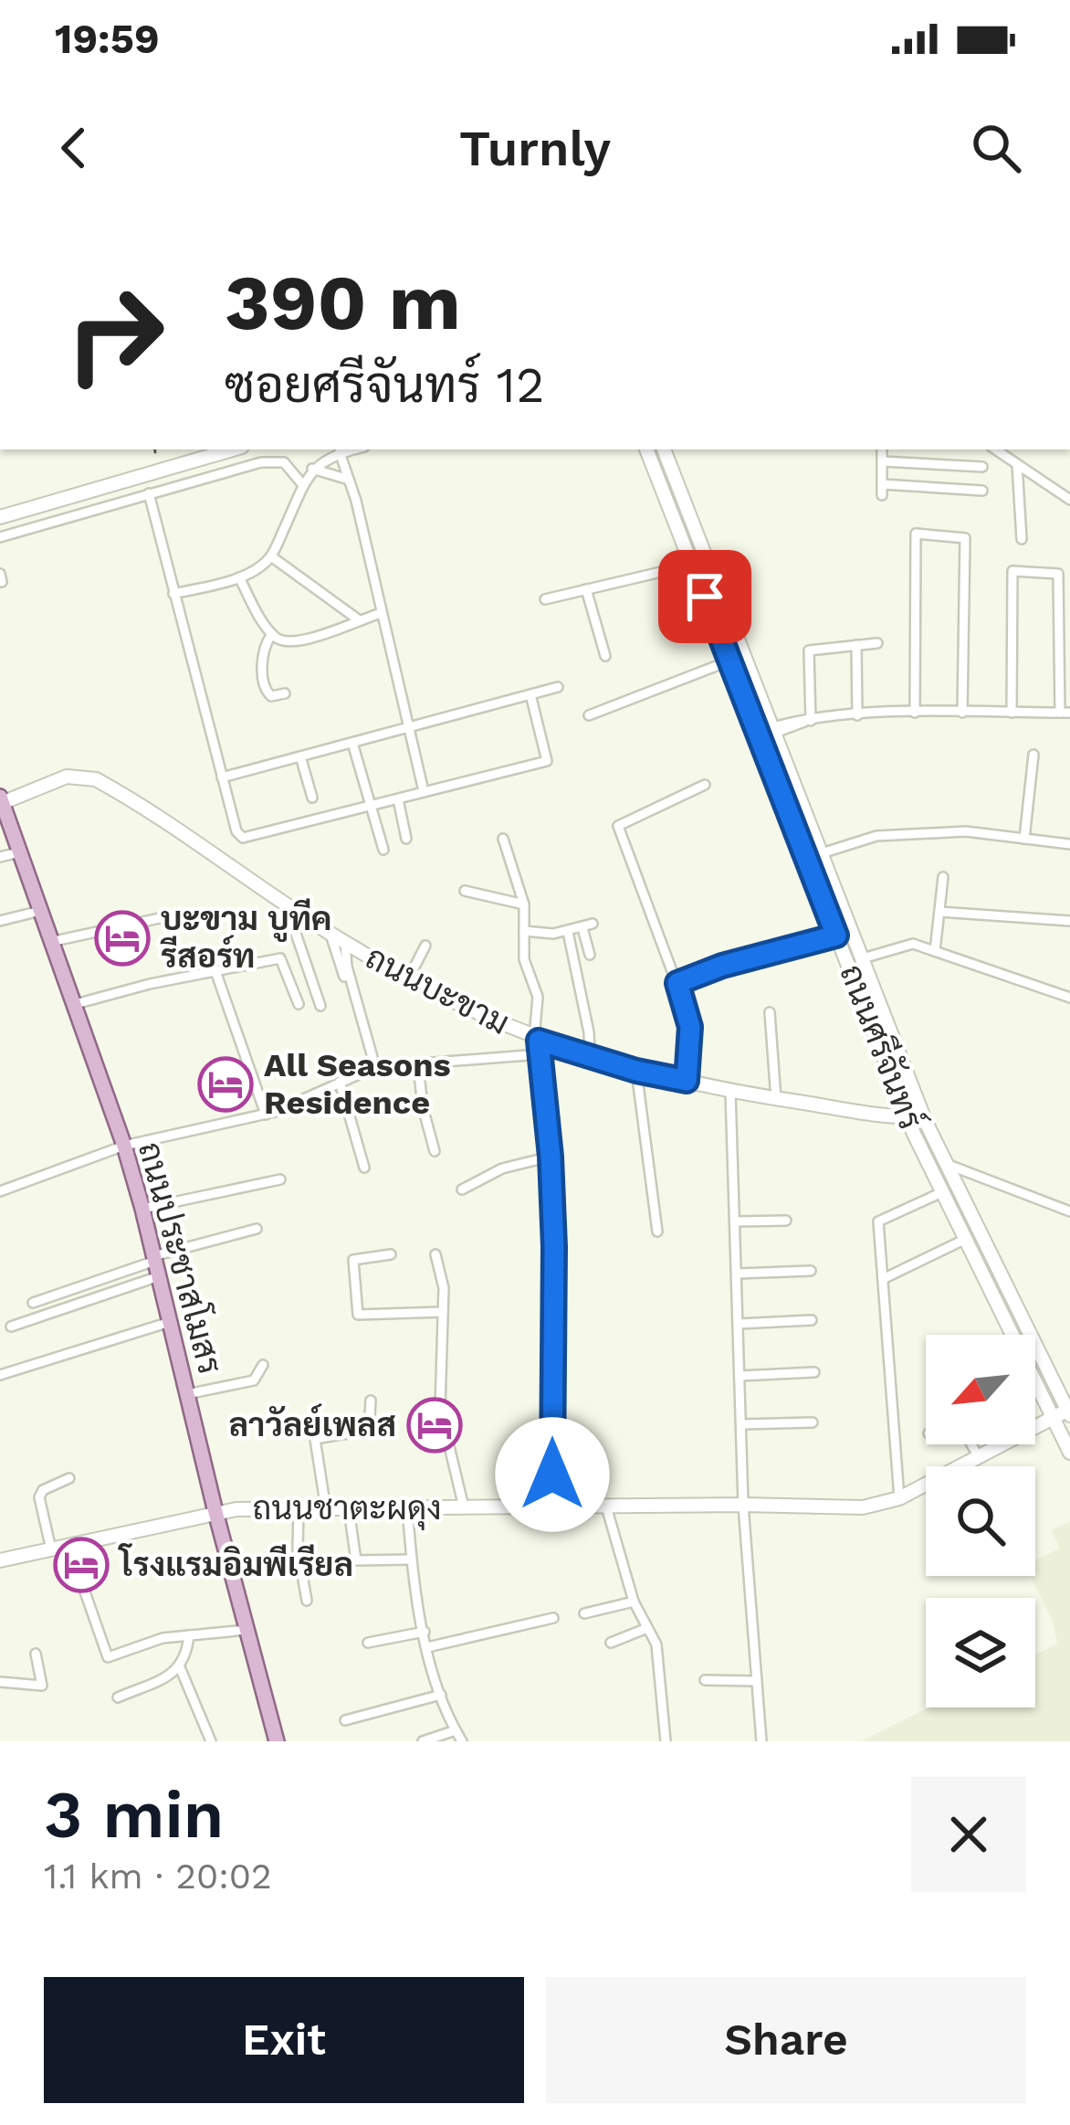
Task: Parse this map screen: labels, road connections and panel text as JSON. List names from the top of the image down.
{
  "streets": {
    "main road": ["ถนนประชาสโมสร"],
    "street": ["ถนนบะขาม", "ถนนศรีจันทร์", "ถนนชาตะผดุง"]
  },
  "crossings": [
    ["ถนนบะขาม", "ถนนศรีจันทร์"],
    ["ถนนบะขาม", "ถนนประชาสโมสร"],
    ["ถนนศรีจันทร์", "ถนนชาตะผดุง"],
    ["ถนนประชาสโมสร", "ถนนชาตะผดุง"]
  ],
  "places": {
    "hotel": [
      "บะขาม บูทีค รีสอร์ท",
      "All Seasons Residence",
      "ลาวัลย์เพลส",
      "โรงแรมอิมพีเรียล"
    ]
  },
  "north": "bottom left",
  "page": {
    "status": "19:59",
    "header": "Turnly",
    "turn": ["390 m", "ซอยศรีจันทร์ 12"],
    "heading": ["3 min", "1.1 km · 20:02"],
    "buttons": ["Exit", "Share"]
  }
}
